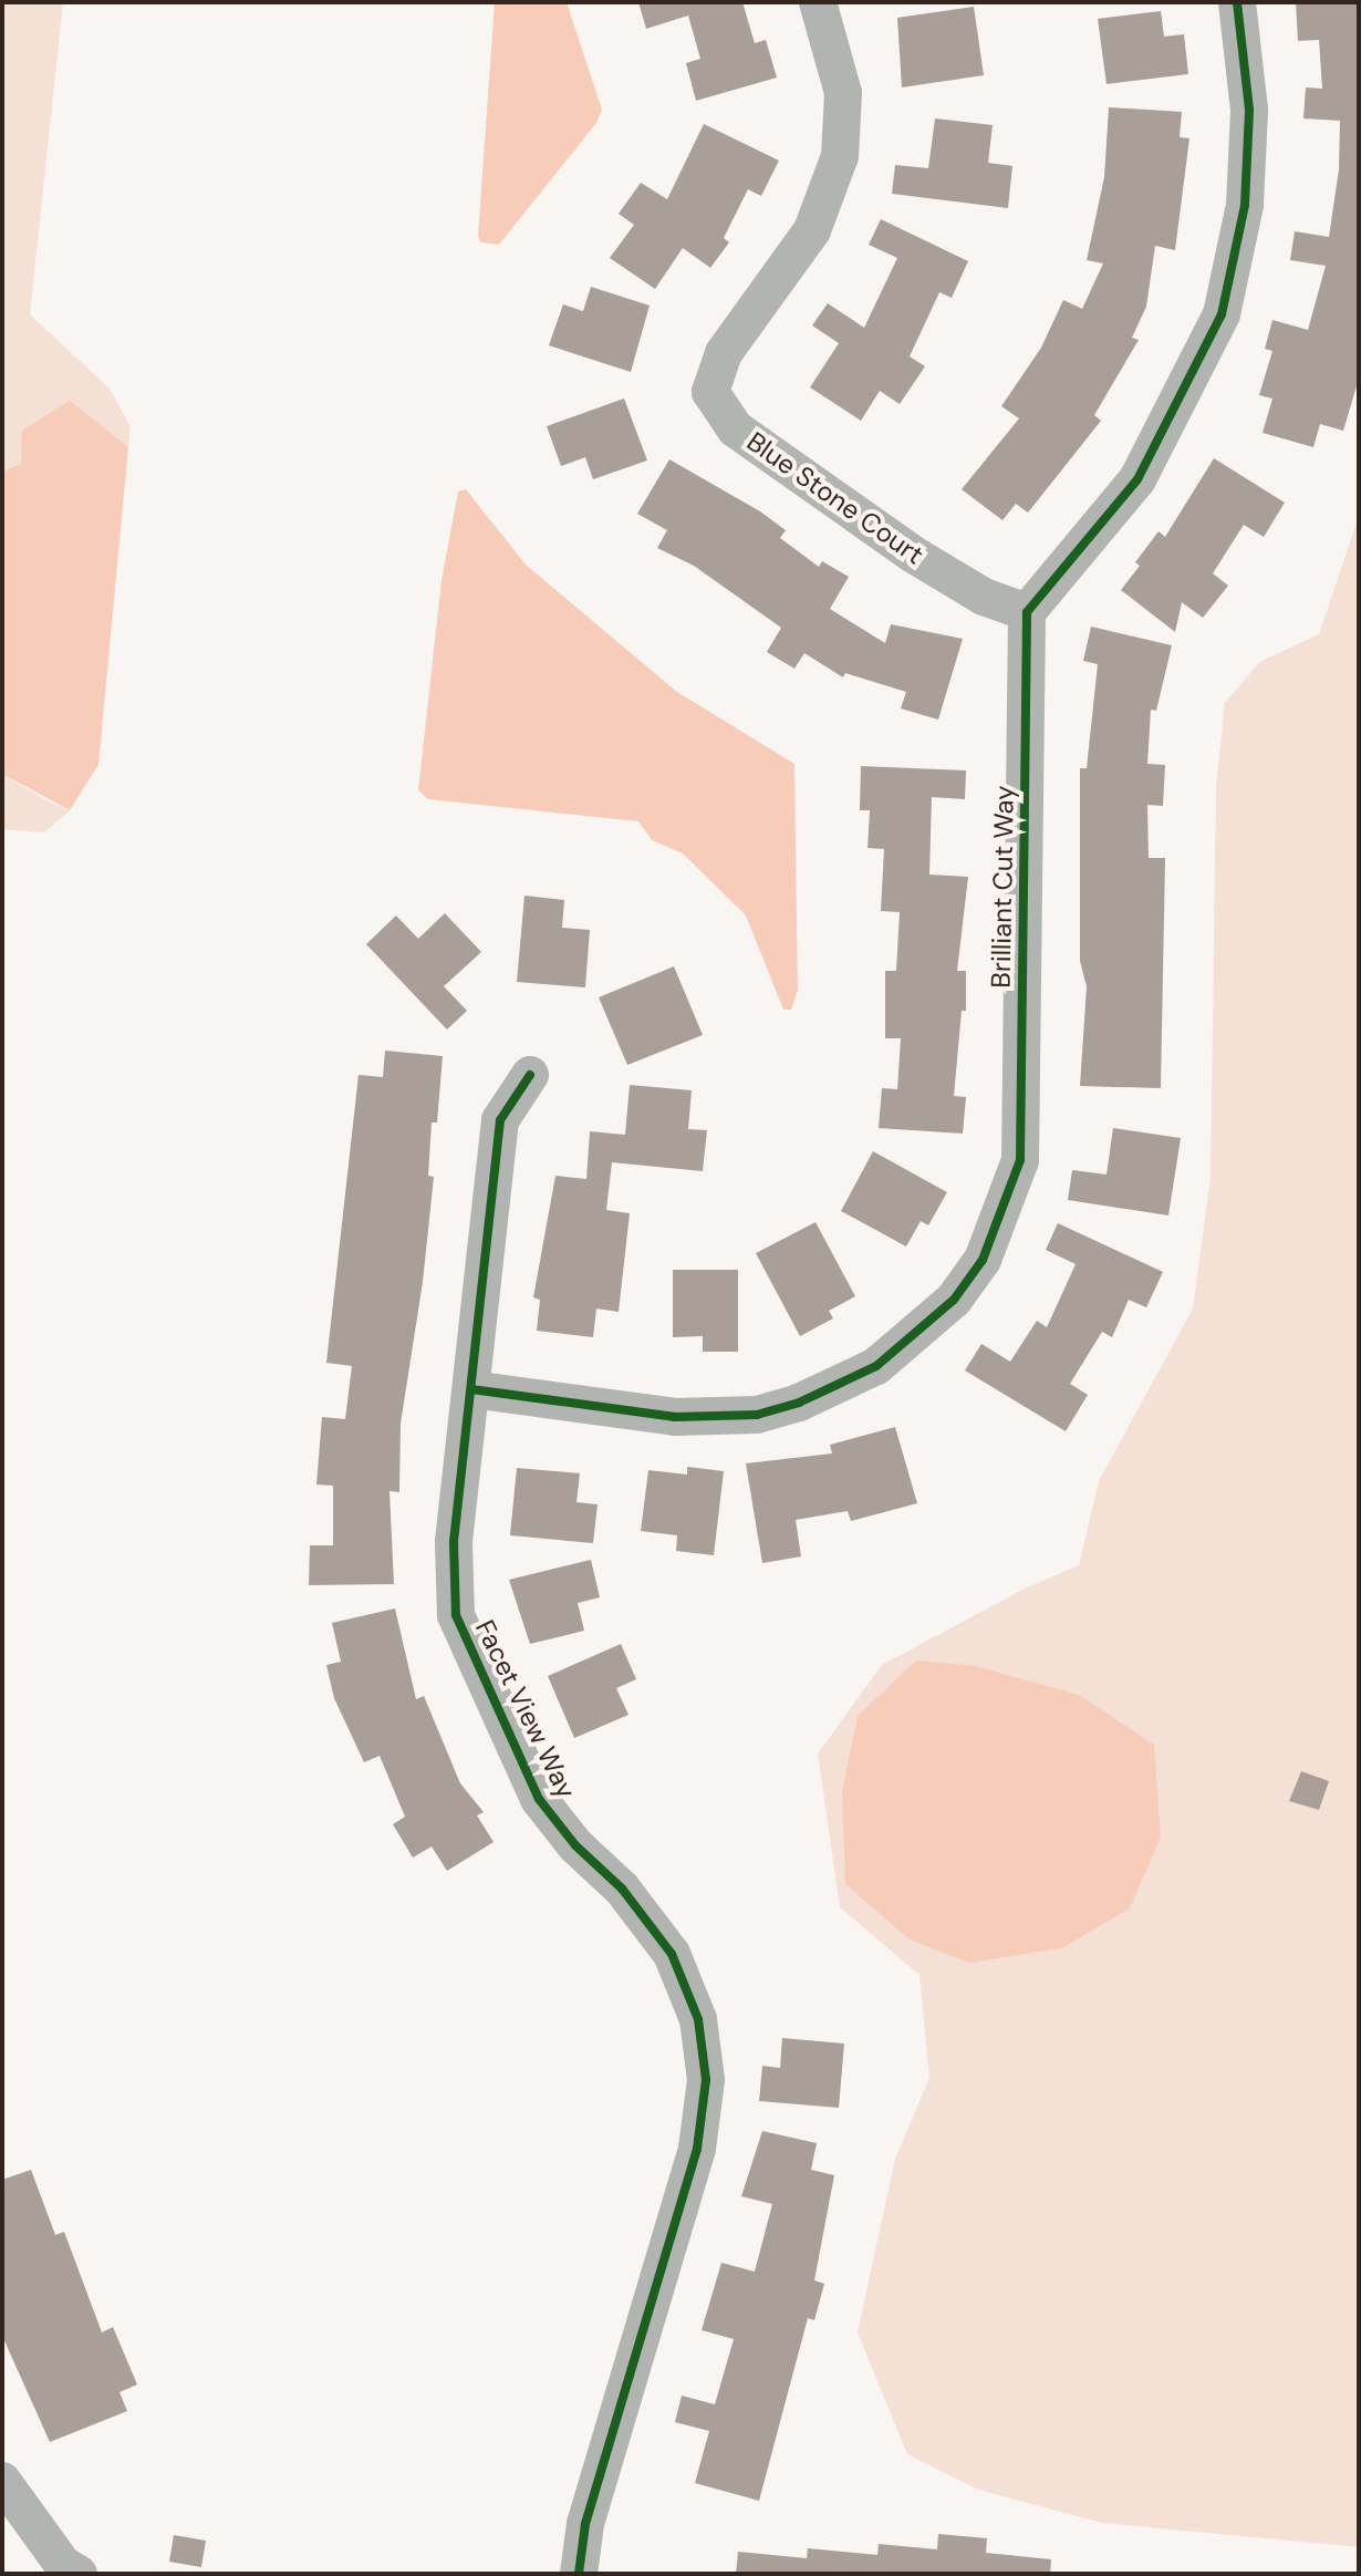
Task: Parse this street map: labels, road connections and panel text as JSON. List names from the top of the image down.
{
  "streets": {
    "street": ["Blue Stone Court", "Brilliant Cut Way", "Facet View Way"]
  },
  "crossings": [
    ["Blue Stone Court", "Brilliant Cut Way"],
    ["Brilliant Cut Way", "Facet View Way"]
  ]
}
